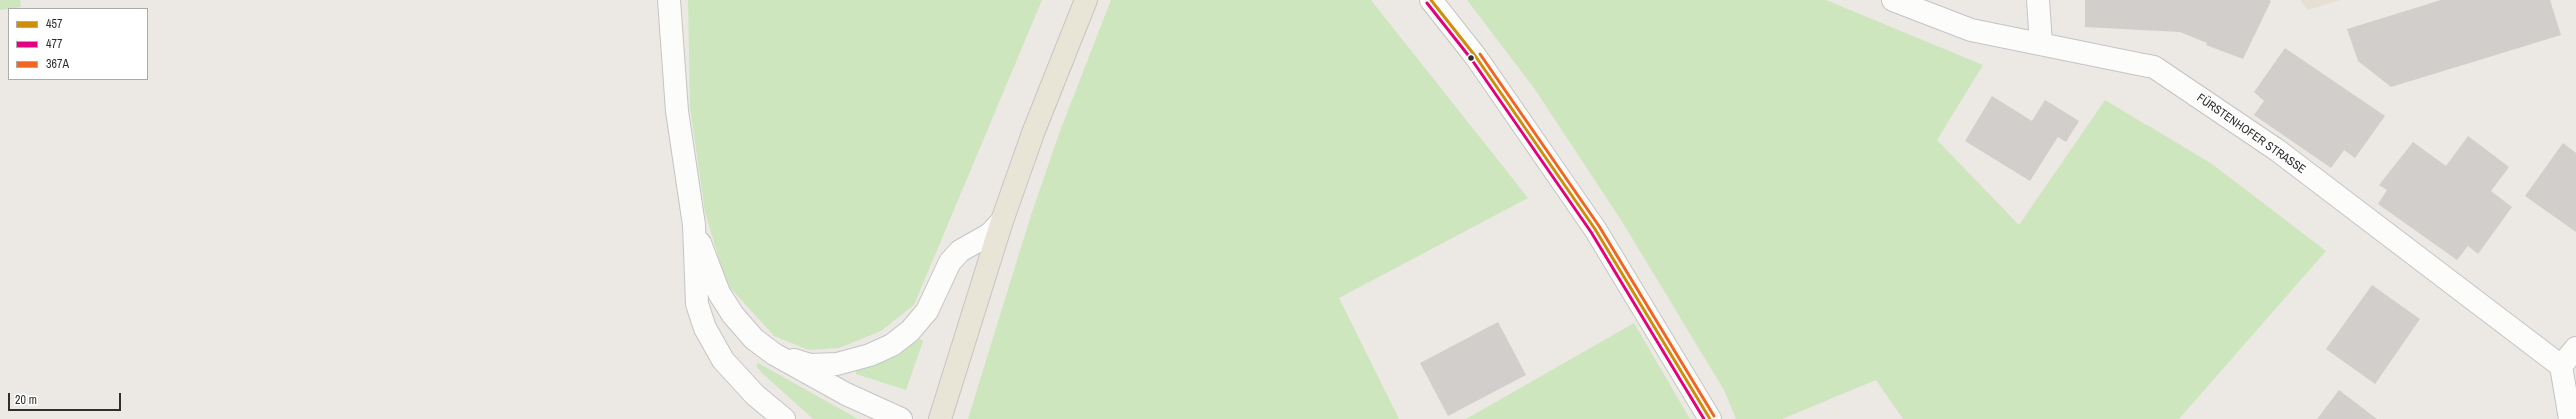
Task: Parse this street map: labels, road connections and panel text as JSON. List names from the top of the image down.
{
  "streets": {
    "street": ["FÜRSTENHOFER STRASSE"]
  },
  "lines": ["transit line 457", "transit line 477", "transit line 367A"],
  "legend": ["457", "477", "367A"],
  "scale_bar": "20 m"
}
